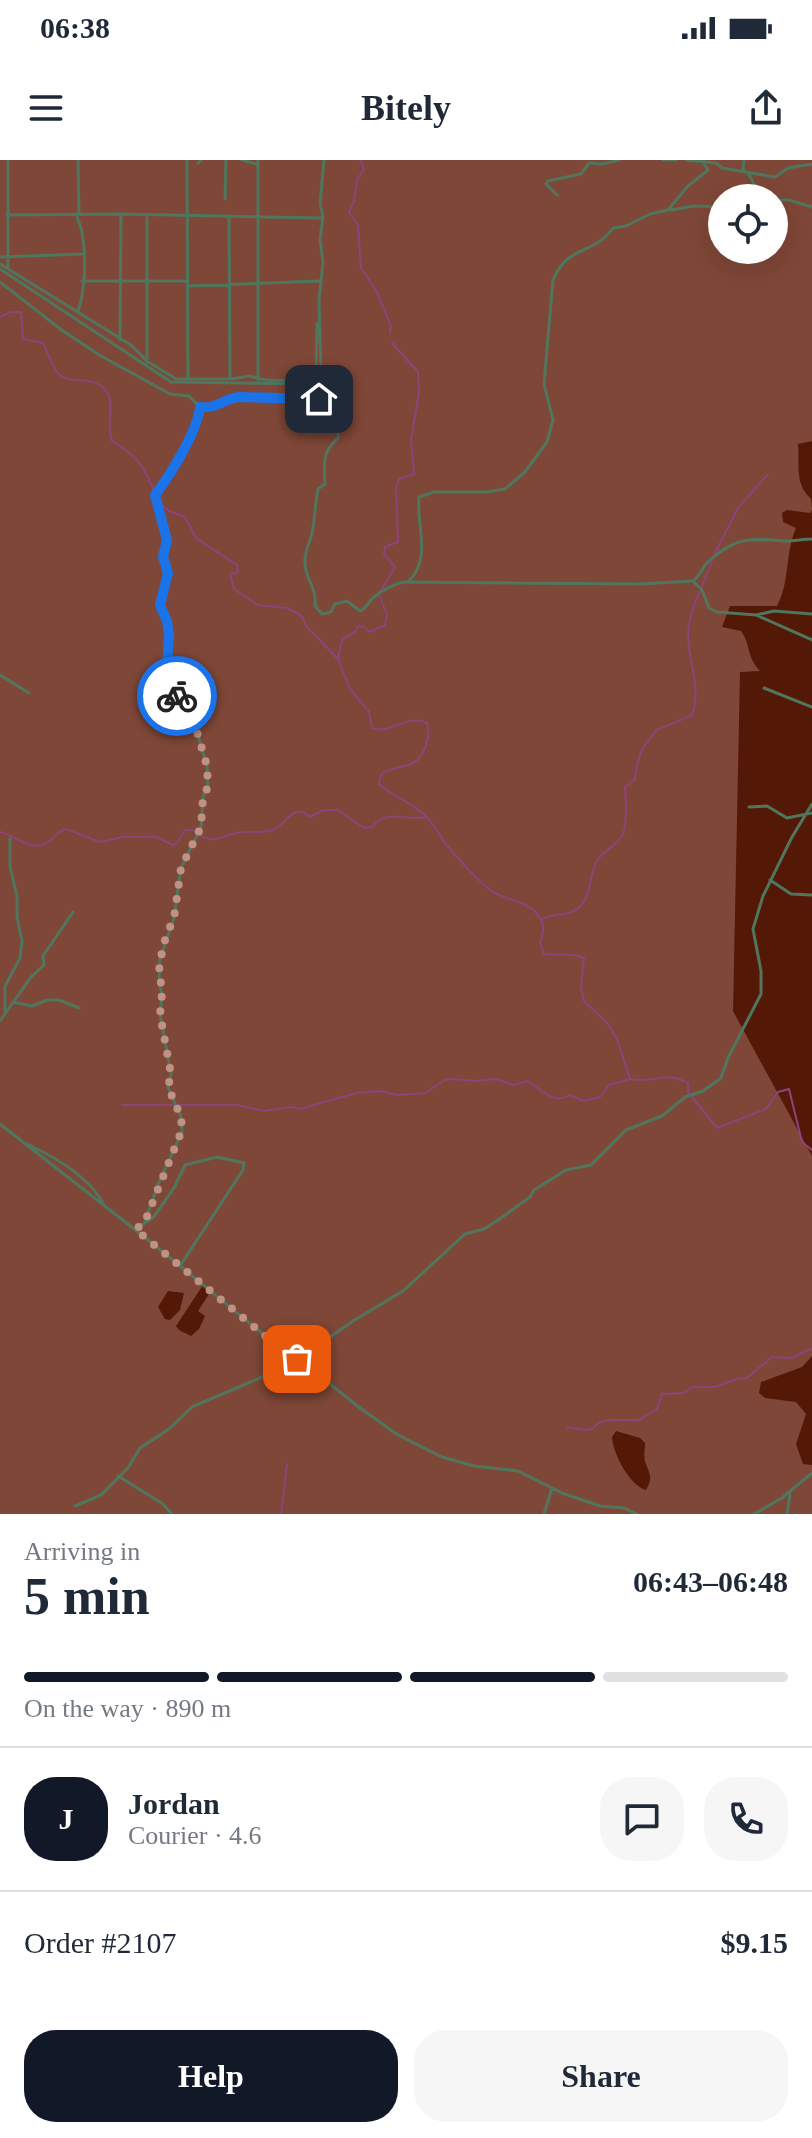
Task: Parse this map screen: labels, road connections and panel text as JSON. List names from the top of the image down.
{
  "page": {
    "status": "06:38",
    "header": "Bitely",
    "heading": ["5 min", "Arriving in", "06:43–06:48"],
    "panel": [
      "Jordan",
      "Courier · 4.6",
      "Order #2107",
      "$9.15"
    ],
    "bar": "On the way · 890 m",
    "round": "J",
    "buttons": ["Help", "Share"]
  }
}
